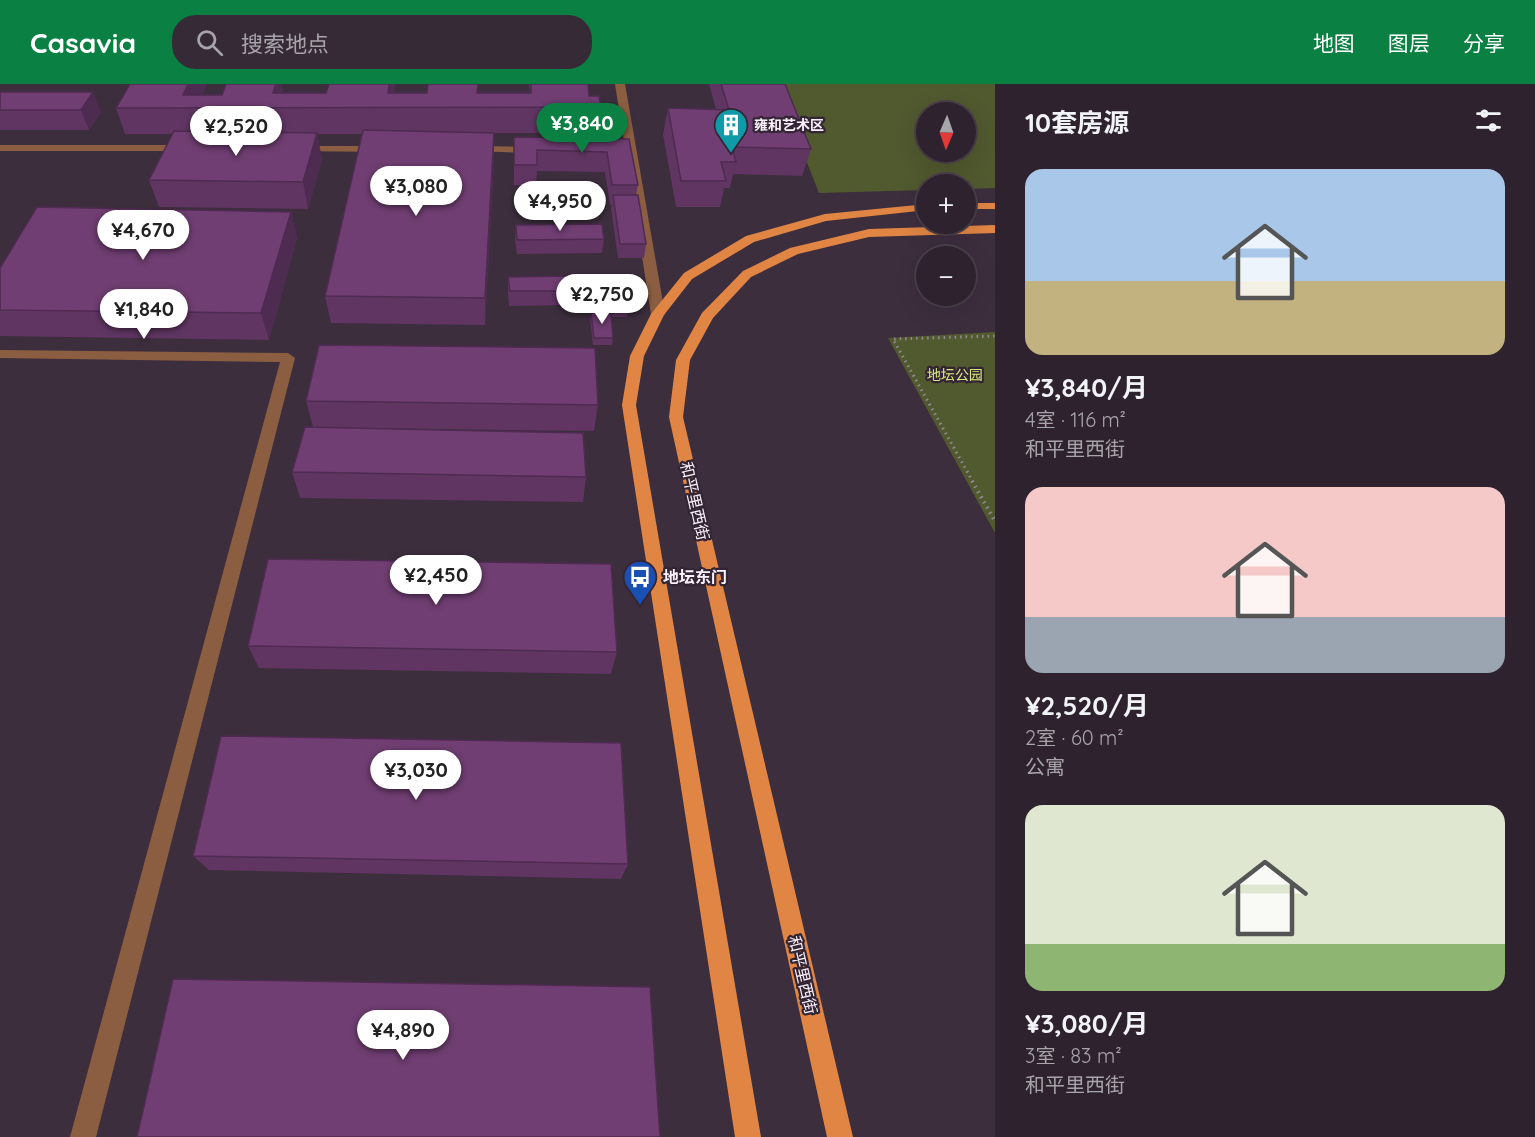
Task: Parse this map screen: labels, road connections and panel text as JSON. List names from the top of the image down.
{
  "streets": {
    "main road": ["和平里西街"]
  },
  "parks": ["地坛公园"],
  "places": {
    "building": ["雍和艺术区"],
    "bus stop": ["地坛东门"]
  },
  "north": "bottom",
  "page": {
    "header": "Casavia",
    "search": "搜索地点",
    "nav": ["地图", "图层", "分享"],
    "heading": "10套房源",
    "map_buttons": ["+", "−"],
    "price": [
      "¥3,840",
      "¥2,520",
      "¥3,080",
      "¥4,950",
      "¥4,670",
      "¥2,750",
      "¥1,840",
      "¥2,450",
      "¥3,030",
      "¥4,890"
    ],
    "list": [
      {
        "name": "¥3,840/月",
        "note": "4室 · 116 m² · 和平里西街"
      },
      {
        "name": "¥2,520/月",
        "note": "2室 · 60 m² · 公寓"
      },
      {
        "name": "¥3,080/月",
        "note": "3室 · 83 m² · 和平里西街"
      }
    ]
  }
}
